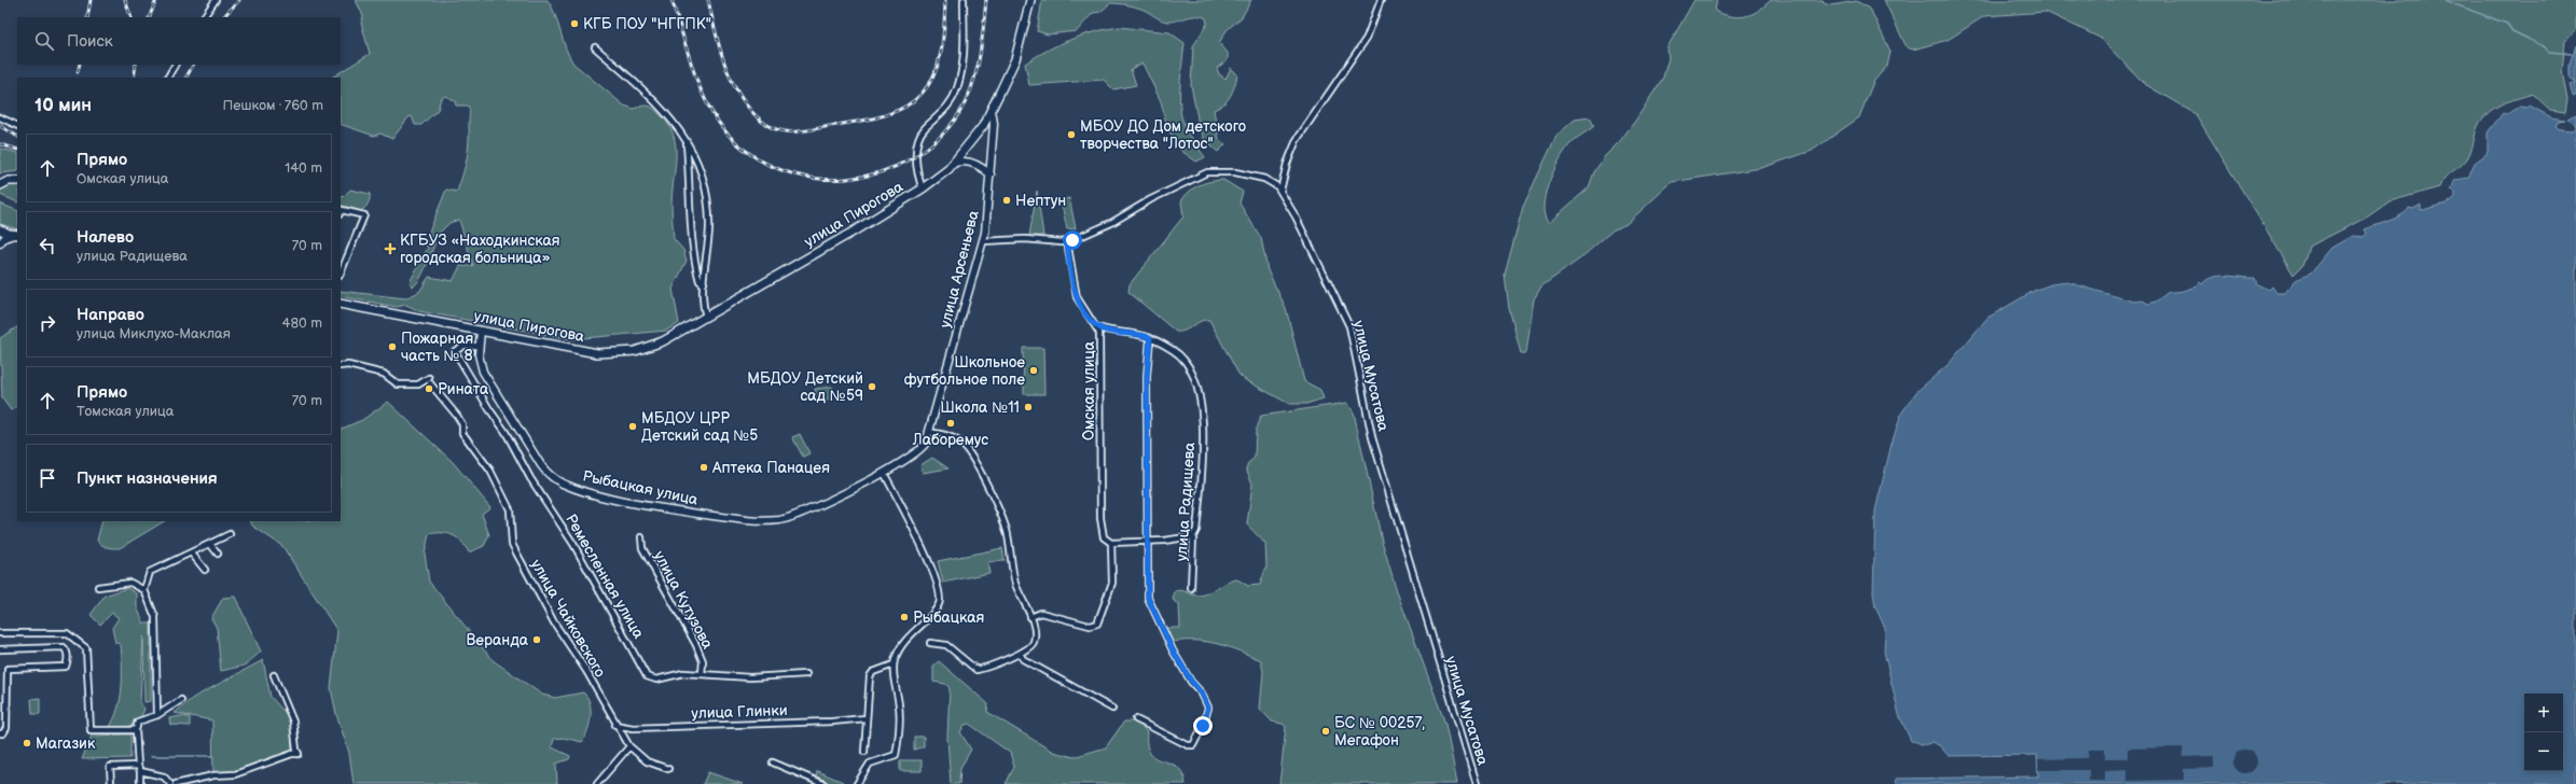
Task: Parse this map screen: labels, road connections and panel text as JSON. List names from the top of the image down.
{
  "streets": {
    "main road": ["улица Пирогова", "улица Арсеньева", "Рыбацкая улица"],
    "street": [
      "улица Мусатова",
      "Омская улица",
      "улица Радищева",
      "Ремесленная улица",
      "улица Кутузова",
      "улица Чайковского",
      "улица Глинки"
    ]
  },
  "crossings": [
    ["улица Пирогова", "улица Арсеньева"],
    ["улица Пирогова", "Рыбацкая улица"],
    ["улица Арсеньева", "улица Мусатова"],
    ["улица Арсеньева", "Рыбацкая улица"],
    ["улица Мусатова", "Омская улица"],
    ["Омская улица", "улица Радищева"],
    ["Рыбацкая улица", "Ремесленная улица"],
    ["Ремесленная улица", "улица Кутузова"],
    ["улица Чайковского", "улица Глинки"]
  ],
  "places": {
    "other": [
      "КГБ ПОУ \"НГГПК\"",
      "МБОУ ДО Дом детского творчества \"Лотос\"",
      "Нептун",
      "Пожарная часть № 8",
      "Школьное футбольное поле",
      "МБДОУ Детский сад №59",
      "Рината",
      "Школа №11",
      "Лаборемус",
      "МБДОУ ЦРР Детский сад №5",
      "Аптека Панацея",
      "Рыбацкая",
      "Веранда",
      "БС № 00257, Мегафон",
      "Магазик"
    ],
    "health": ["КГБУЗ «Находкинская городская больница»"]
  },
  "page": {
    "search": "Поиск",
    "heading": ["10 мин", "Пешком · 760 m"],
    "list": [
      ["Прямо", "Омская улица", "140 m"],
      ["Налево", "улица Радищева", "70 m"],
      ["Направо", "улица Миклухо-Маклая", "480 m"],
      ["Прямо", "Томская улица", "70 m"],
      "Пункт назначения"
    ],
    "map_buttons": ["+", "−"]
  }
}
